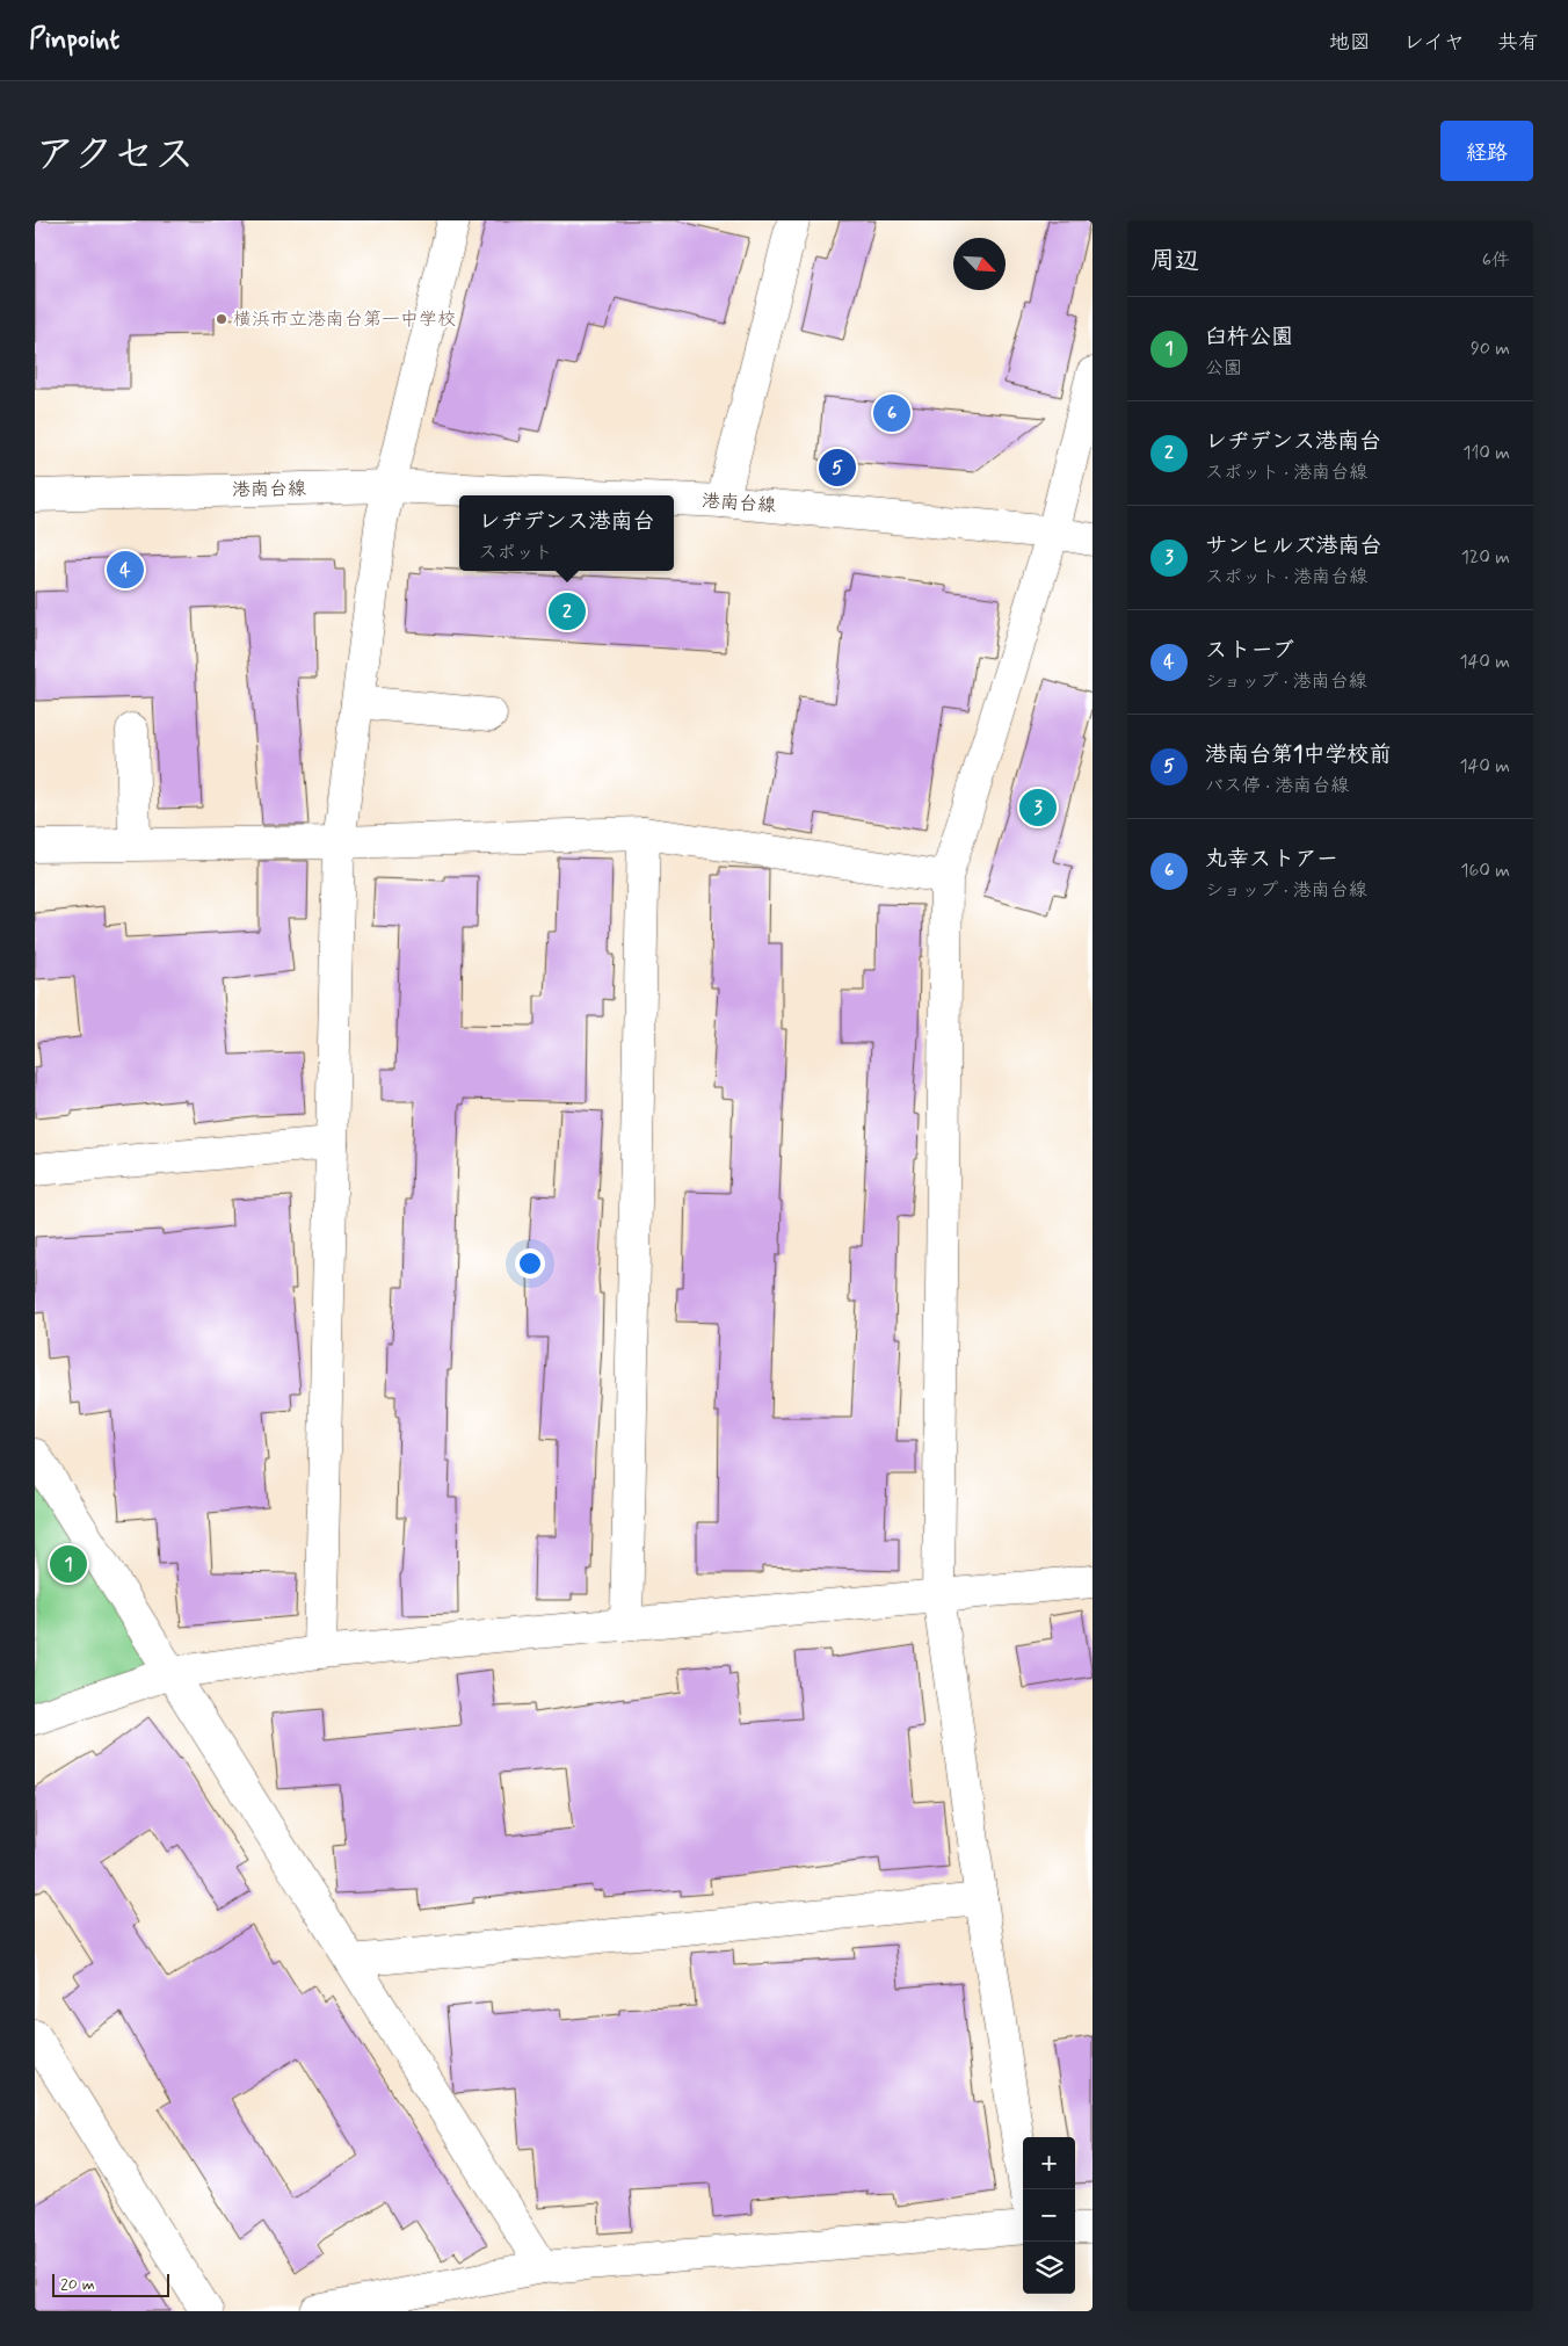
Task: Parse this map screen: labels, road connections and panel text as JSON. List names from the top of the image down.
{
  "streets": {
    "street": ["港南台線"]
  },
  "places": ["横浜市立港南台第一中学校"],
  "scale_bar": "20 m",
  "north": "bottom right",
  "page": {
    "header": "Pinpoint",
    "nav": ["地図", "レイヤ", "共有"],
    "title": "アクセス",
    "buttons": "経路",
    "heading": ["周辺", "6件"],
    "list": [
      {
        "mark": "1",
        "name": "臼杵公園",
        "note": "公園",
        "value": "90 m"
      },
      {
        "mark": "2",
        "name": "レヂデンス港南台",
        "note": "スポット · 港南台線",
        "value": "110 m"
      },
      {
        "mark": "3",
        "name": "サンヒルズ港南台",
        "note": "スポット · 港南台線",
        "value": "120 m"
      },
      {
        "mark": "4",
        "name": "ストーブ",
        "note": "ショップ · 港南台線",
        "value": "140 m"
      },
      {
        "mark": "5",
        "name": "港南台第1中学校前",
        "note": "バス停 · 港南台線",
        "value": "140 m"
      },
      {
        "mark": "6",
        "name": "丸幸ストアー",
        "note": "ショップ · 港南台線",
        "value": "160 m"
      }
    ],
    "pins": [
      "6",
      "5",
      "4",
      "2",
      "3",
      "1"
    ],
    "popup": ["レヂデンス港南台", "スポット"],
    "map_buttons": ["+", "−"],
    "scale": "20 m"
  }
}
